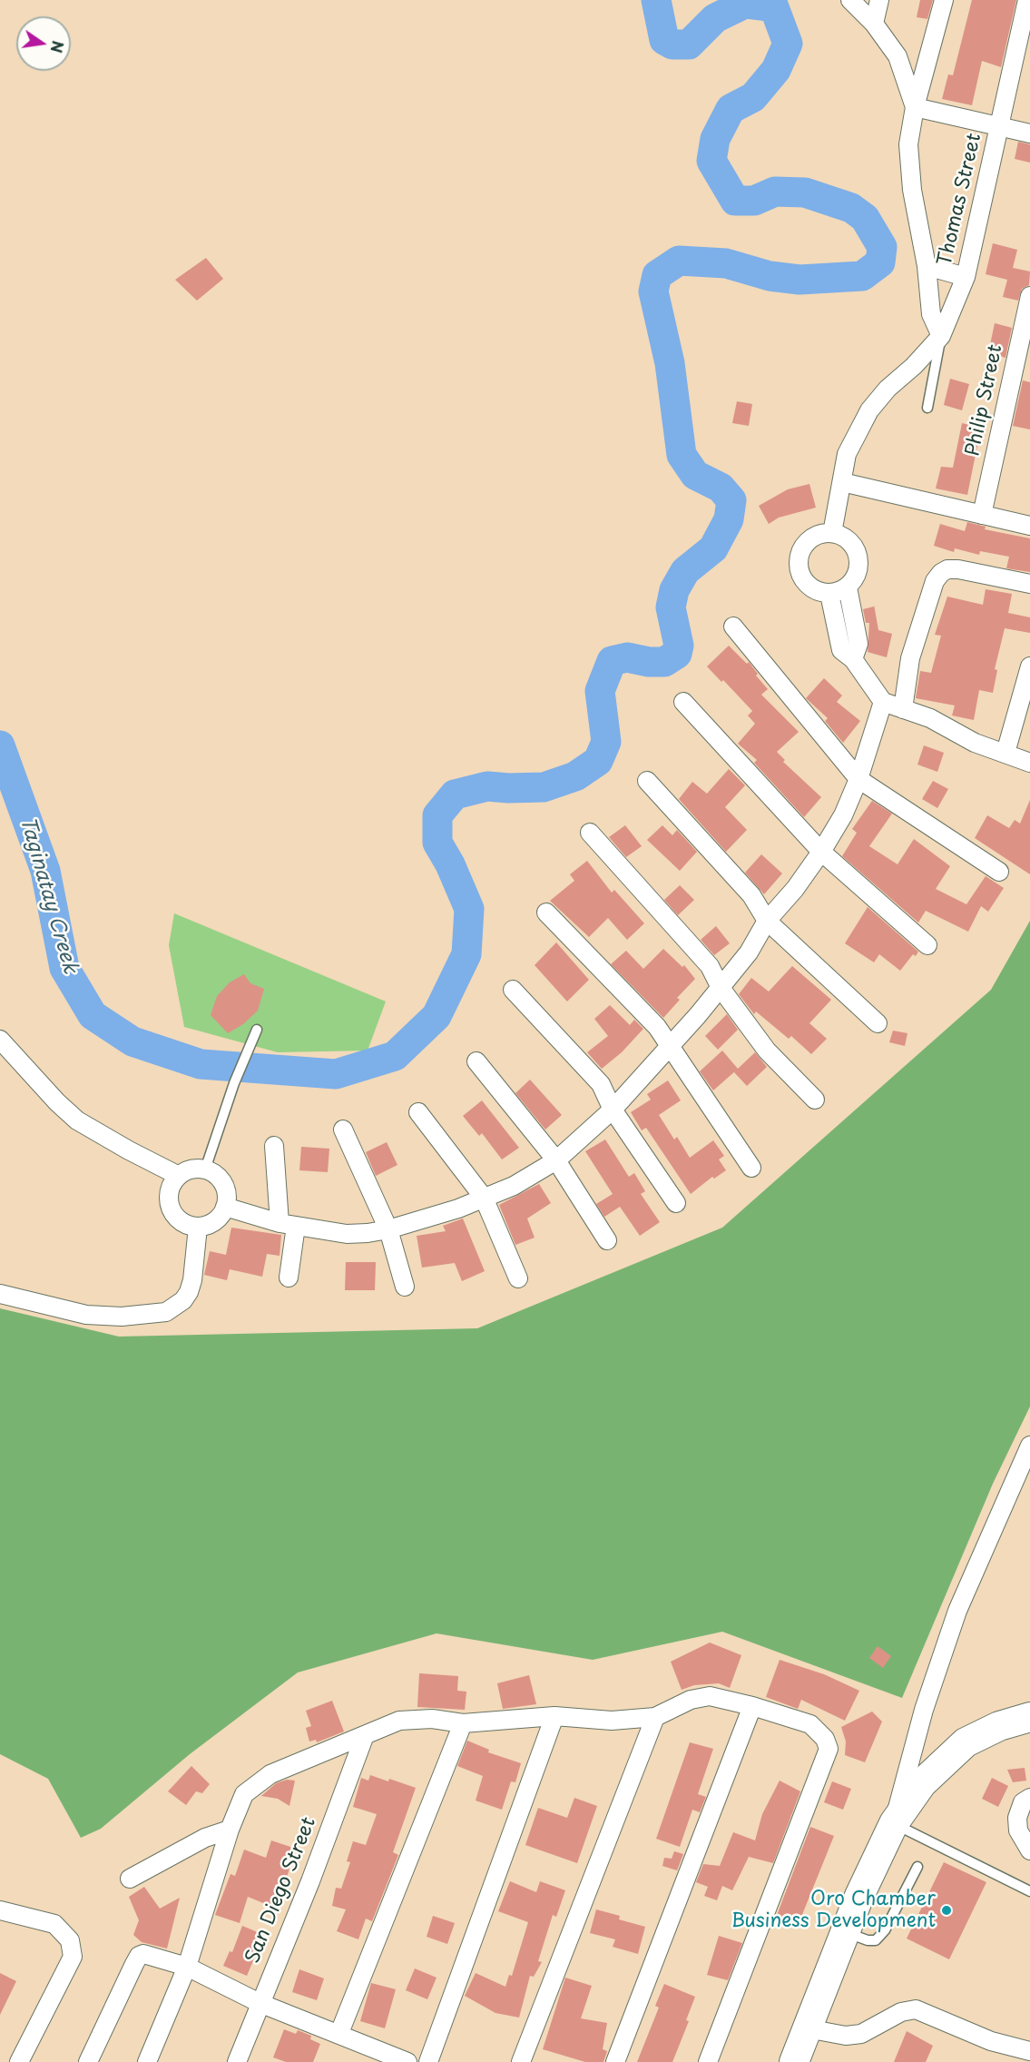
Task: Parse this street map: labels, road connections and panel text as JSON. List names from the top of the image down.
{
  "streets": {
    "street": ["Thomas Street", "Philip Street", "San Diego Street"]
  },
  "water": ["Taginatay Creek"],
  "places": ["Oro Chamber Business Development"],
  "north": "right"
}
